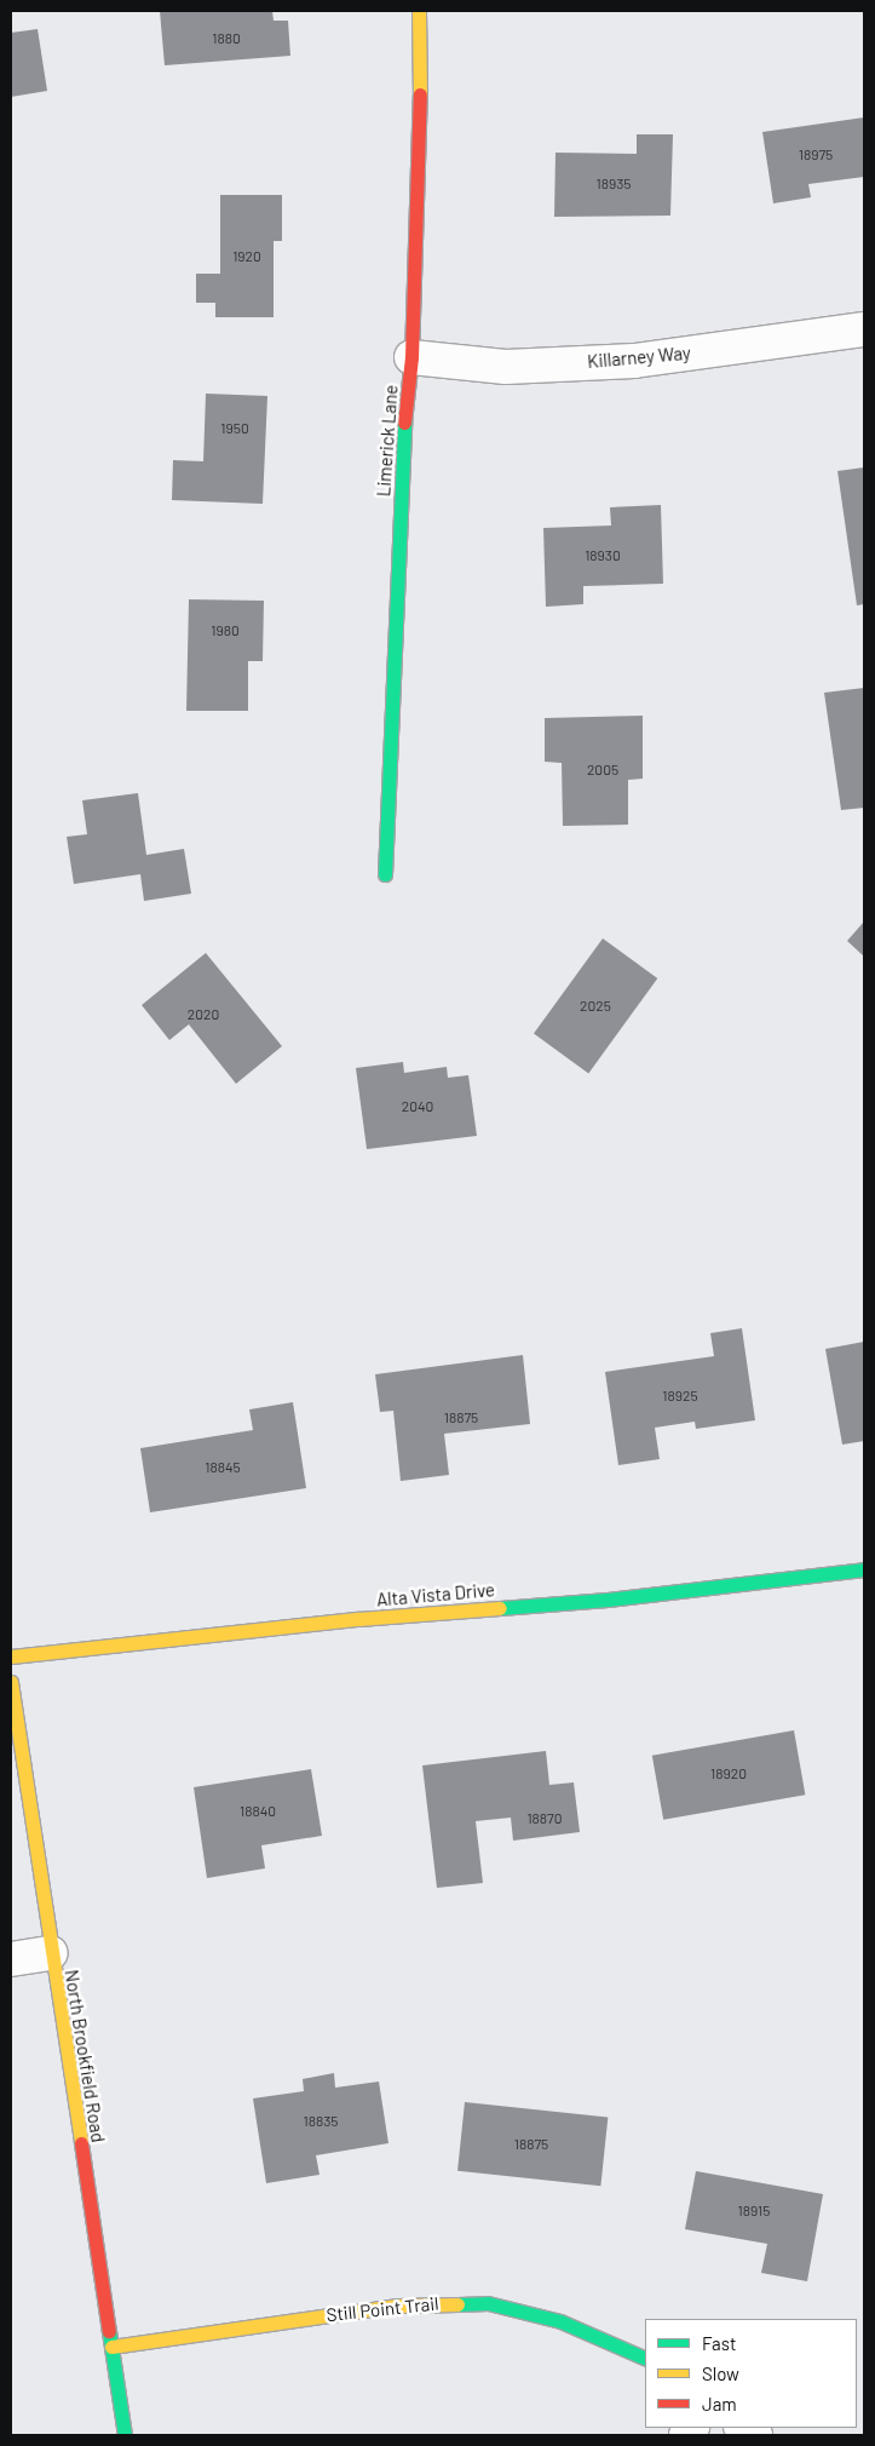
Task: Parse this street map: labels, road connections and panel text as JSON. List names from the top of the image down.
{
  "streets": {
    "street": [
      "Killarney Way",
      "Limerick Lane",
      "Alta Vista Drive",
      "North Brookfield Road",
      "Still Point Trail"
    ]
  },
  "crossings": [
    ["Killarney Way", "Limerick Lane"],
    ["North Brookfield Road", "Still Point Trail"]
  ],
  "house_numbers": [
    "1880",
    "18975",
    "18935",
    "1920",
    "1950",
    "18930",
    "1980",
    "2005",
    "2025",
    "2020",
    "2040",
    "18925",
    "18875",
    "18845",
    "18920",
    "18840",
    "18870",
    "18835",
    "18875",
    "18915"
  ],
  "legend": ["Fast", "Slow", "Jam"]
}
